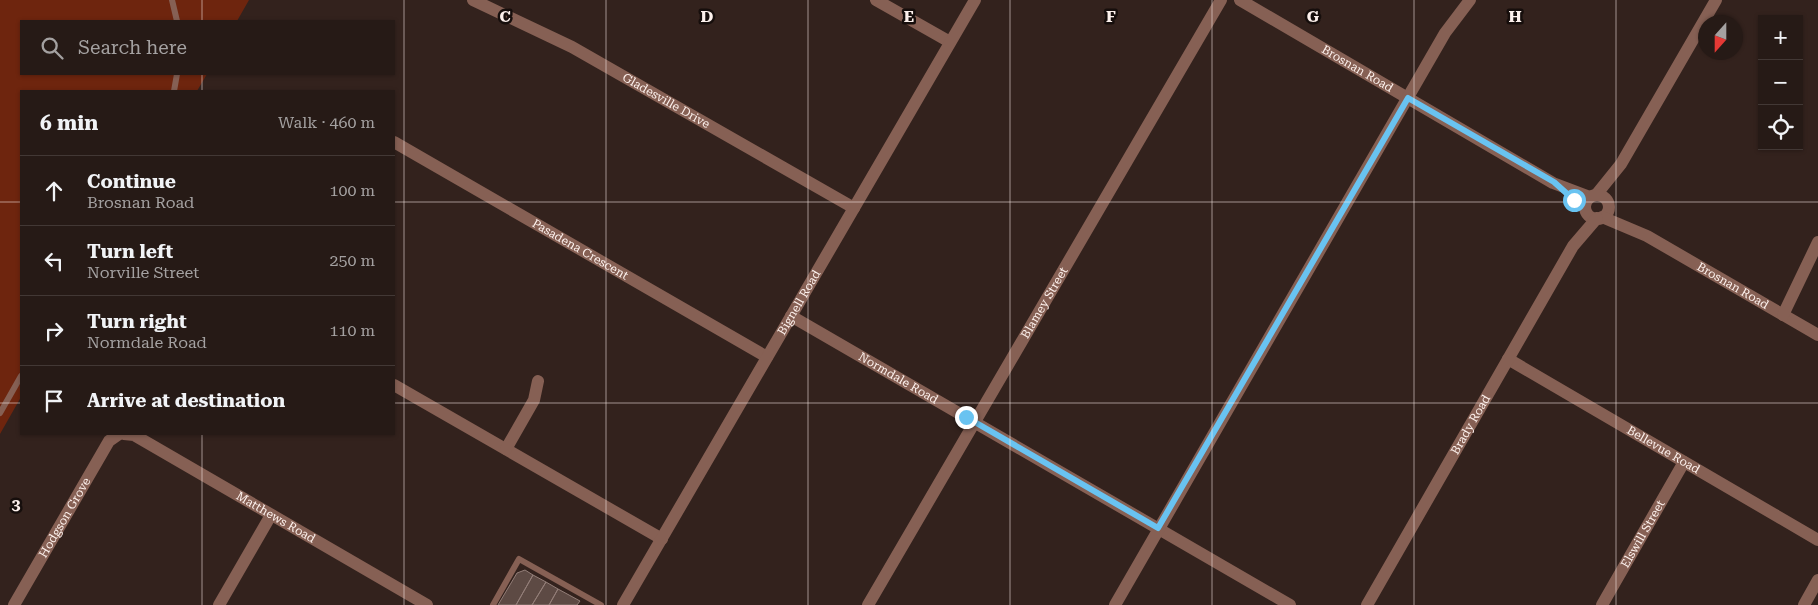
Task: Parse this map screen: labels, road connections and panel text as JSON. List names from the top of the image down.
{
  "streets": {
    "street": [
      "Brosnan Road",
      "Gladesville Drive",
      "Pasadena Crescent",
      "Bignell Road",
      "Blamey Street",
      "Normdale Road",
      "Brady Road",
      "Bellevue Road",
      "Hodgson Grove",
      "Matthews Road",
      "Elswill Street"
    ]
  },
  "crossings": [
    ["Brosnan Road", "Brady Road"],
    ["Gladesville Drive", "Bignell Road"],
    ["Pasadena Crescent", "Bignell Road"],
    ["Bignell Road", "Normdale Road"],
    ["Blamey Street", "Normdale Road"],
    ["Brady Road", "Bellevue Road"],
    ["Bellevue Road", "Elswill Street"]
  ],
  "north": "bottom",
  "page": {
    "map_buttons": ["+", "−"],
    "search": "Search here",
    "heading": ["6 min", "Walk · 460 m"],
    "list": [
      ["Continue", "Brosnan Road", "100 m"],
      ["Turn left", "Norville Street", "250 m"],
      ["Turn right", "Normdale Road", "110 m"],
      "Arrive at destination"
    ]
  },
  "grid": {
    "columns": [
      "C",
      "D",
      "E",
      "F",
      "G",
      "H"
    ],
    "rows": ["3"]
  }
}
